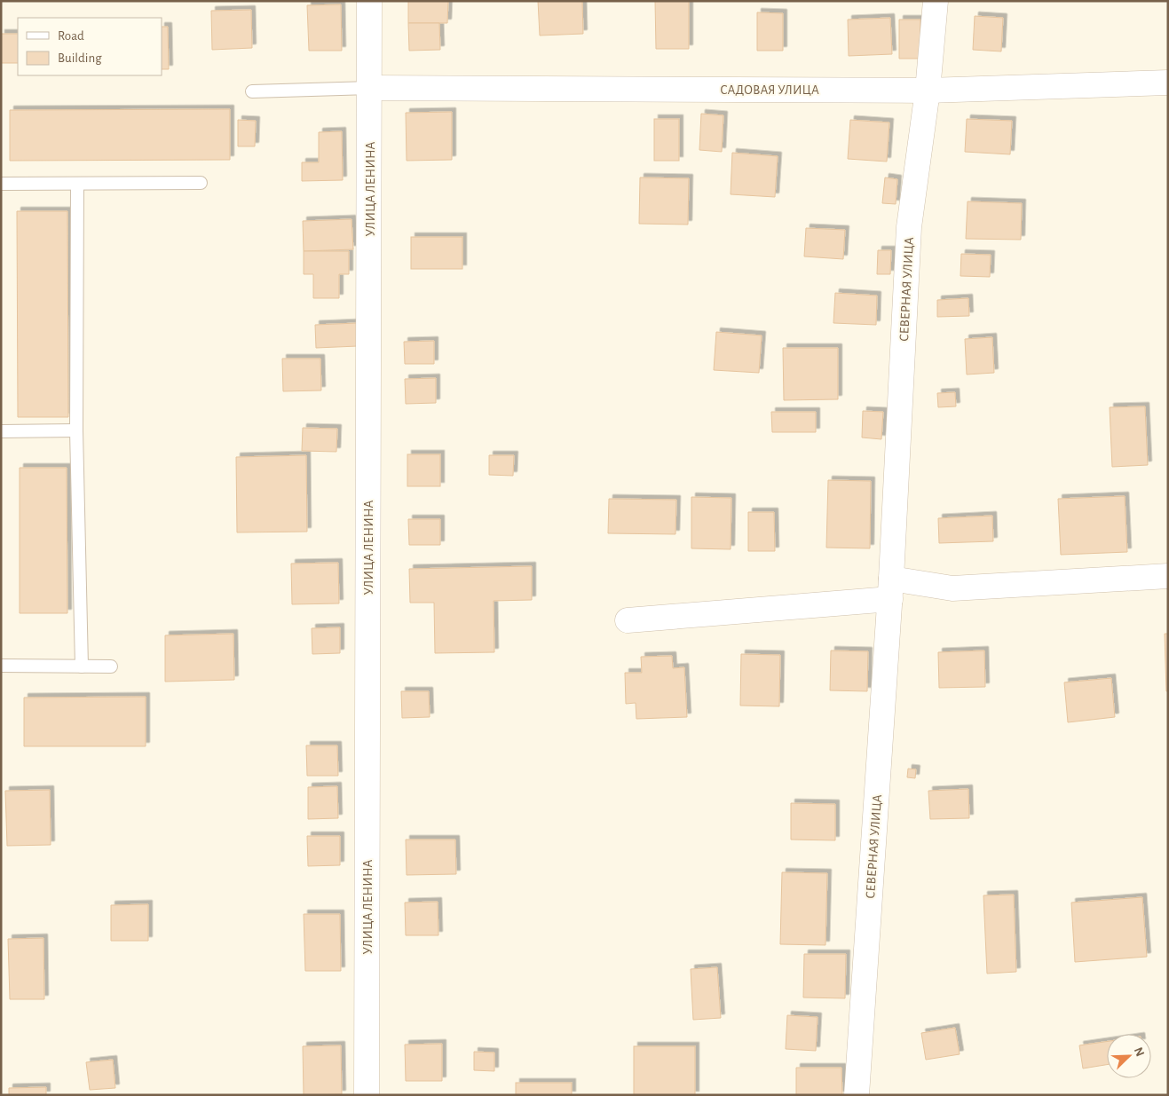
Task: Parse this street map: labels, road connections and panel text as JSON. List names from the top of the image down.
{
  "streets": {
    "street": ["САДОВАЯ УЛИЦА", "УЛИЦА ЛЕНИНА", "СЕВЕРНАЯ УЛИЦА"]
  },
  "crossings": [
    ["САДОВАЯ УЛИЦА", "УЛИЦА ЛЕНИНА"],
    ["САДОВАЯ УЛИЦА", "СЕВЕРНАЯ УЛИЦА"]
  ],
  "legend": ["Road", "Building"],
  "north": "top right"
}
